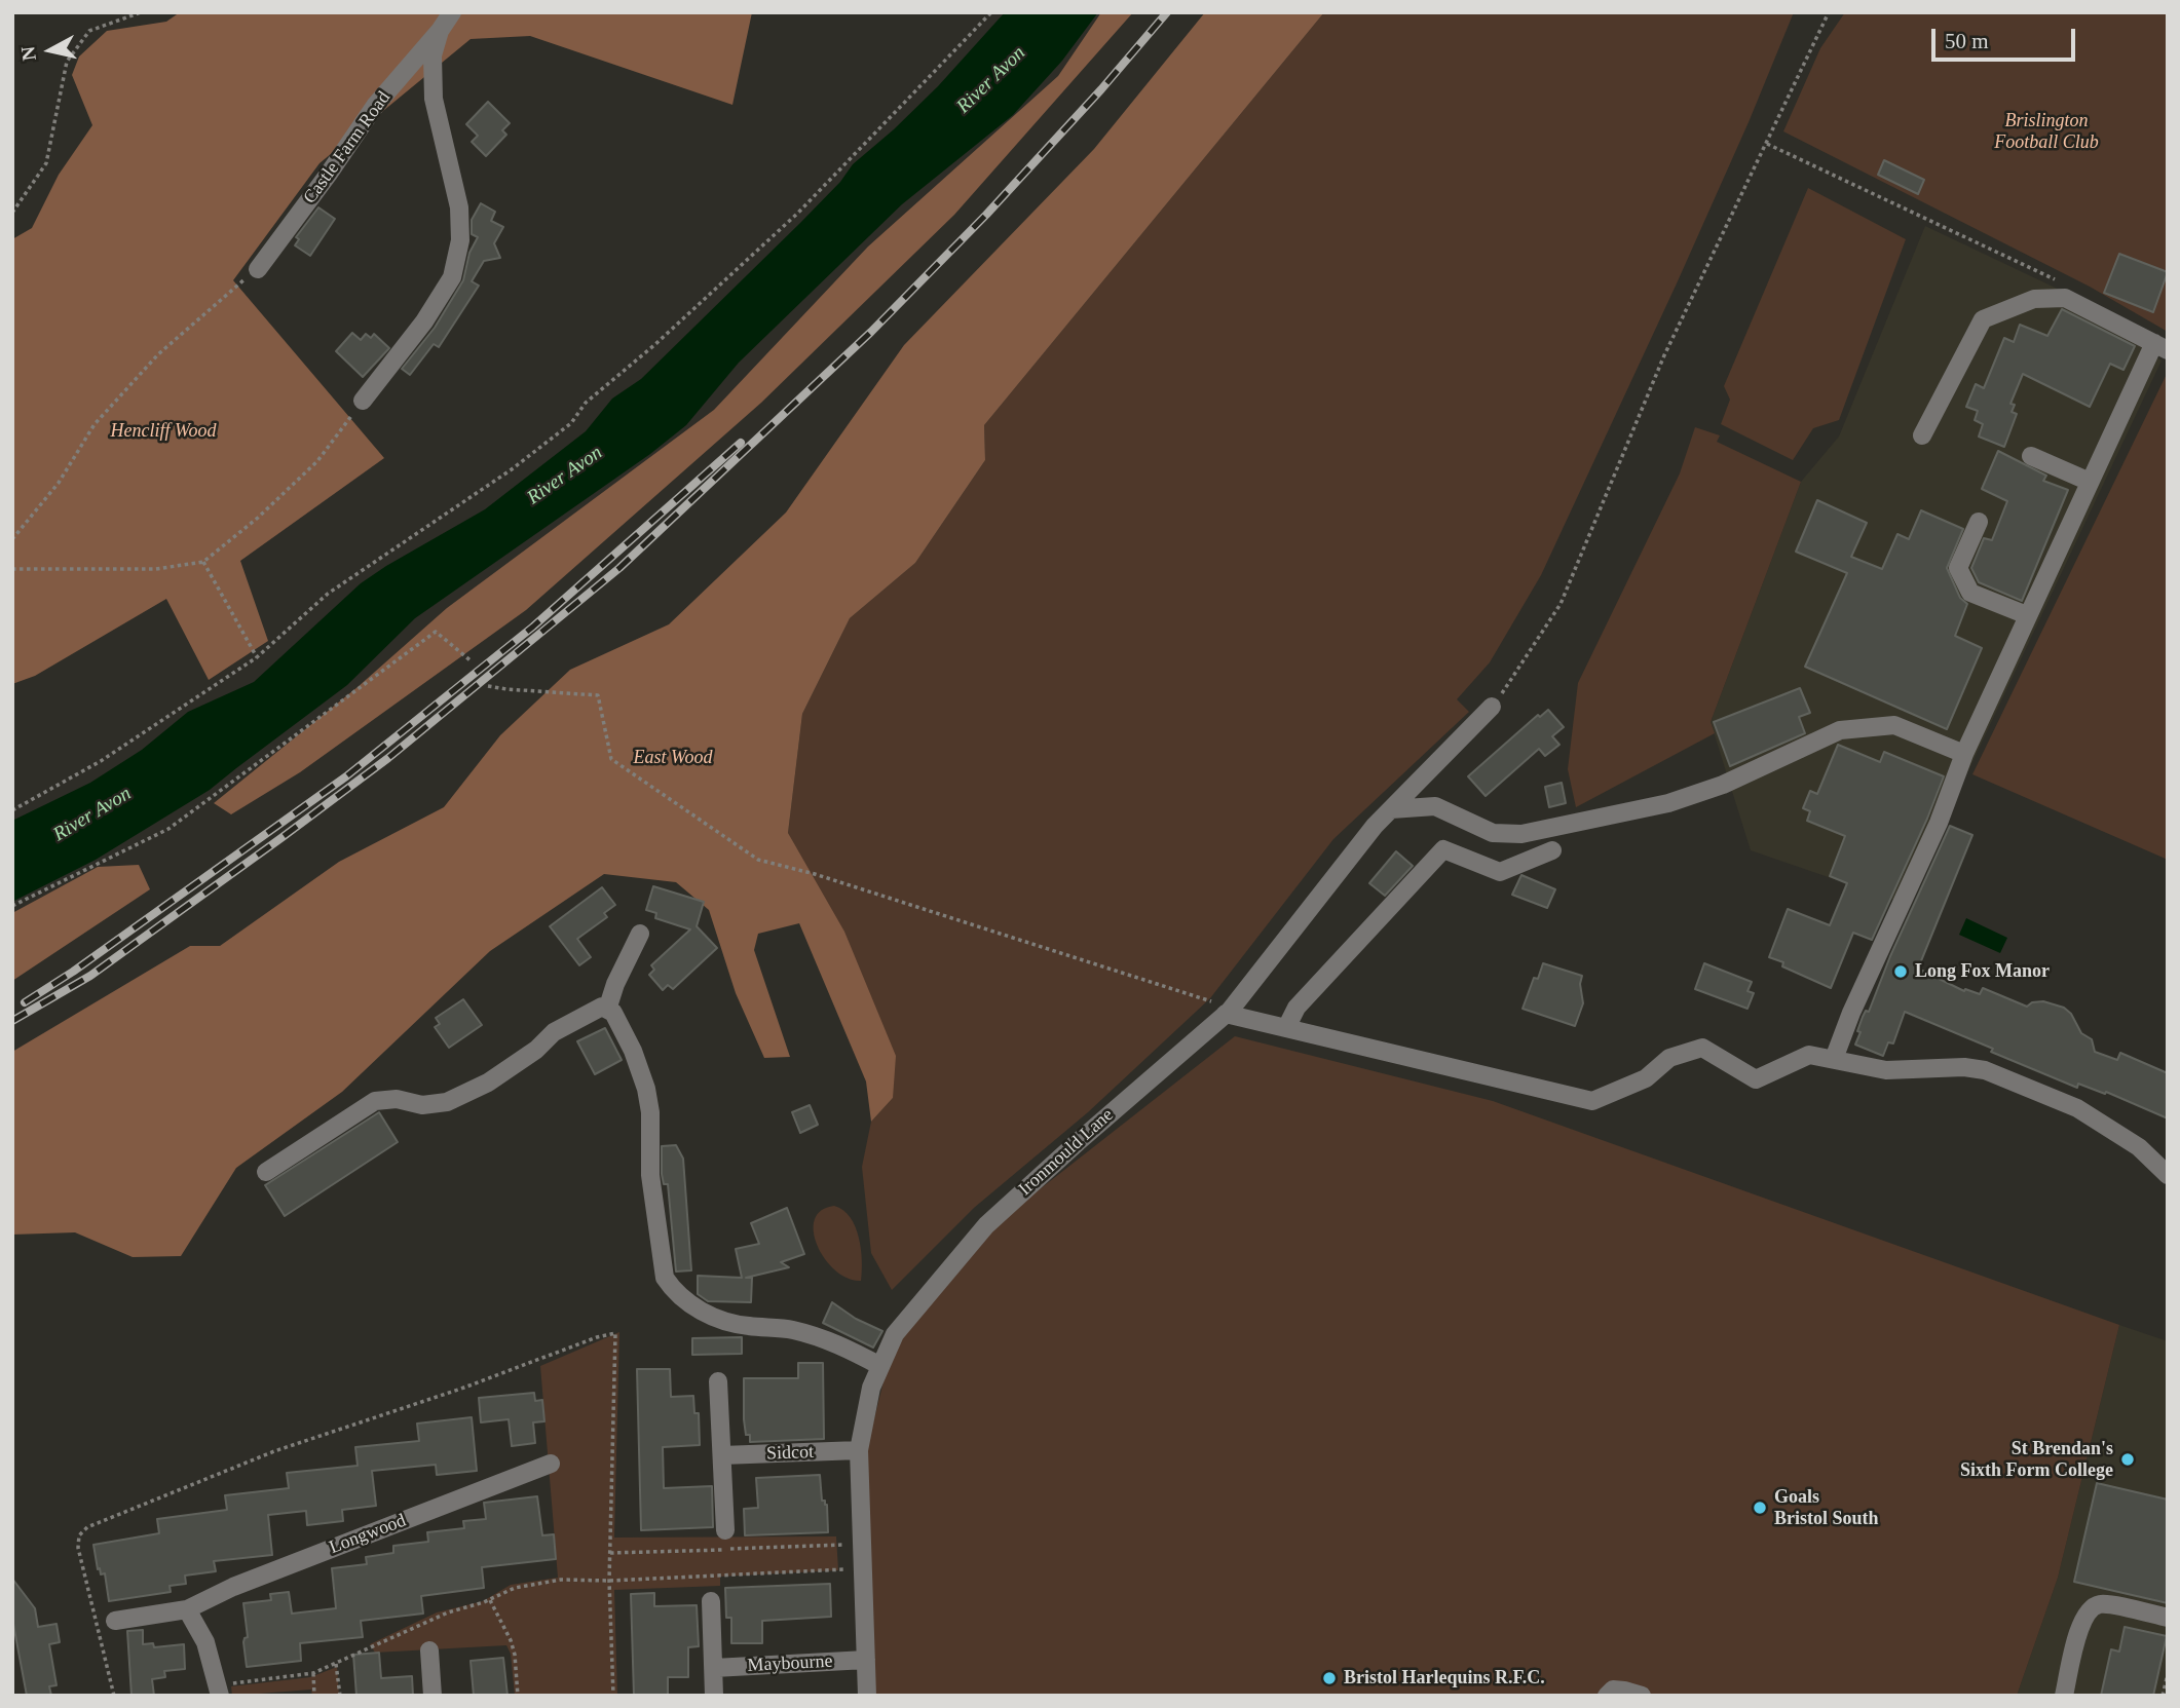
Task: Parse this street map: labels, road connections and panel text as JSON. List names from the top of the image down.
{
  "streets": {
    "street": [
      "Castle Farm Road",
      "Ironmould Lane",
      "Sidcot",
      "Longwood",
      "Maybourne"
    ]
  },
  "crossings": [
    ["Ironmould Lane", "Sidcot"],
    ["Ironmould Lane", "Maybourne"]
  ],
  "water": ["River Avon"],
  "parks": ["Brislington Football Club", "Hencliff Wood", "East Wood"],
  "places": [
    "Long Fox Manor",
    "St Brendan's Sixth Form College",
    "Goals Bristol South",
    "Bristol Harlequins R.F.C."
  ],
  "scale_bar": "50 m",
  "north": "left"
}
